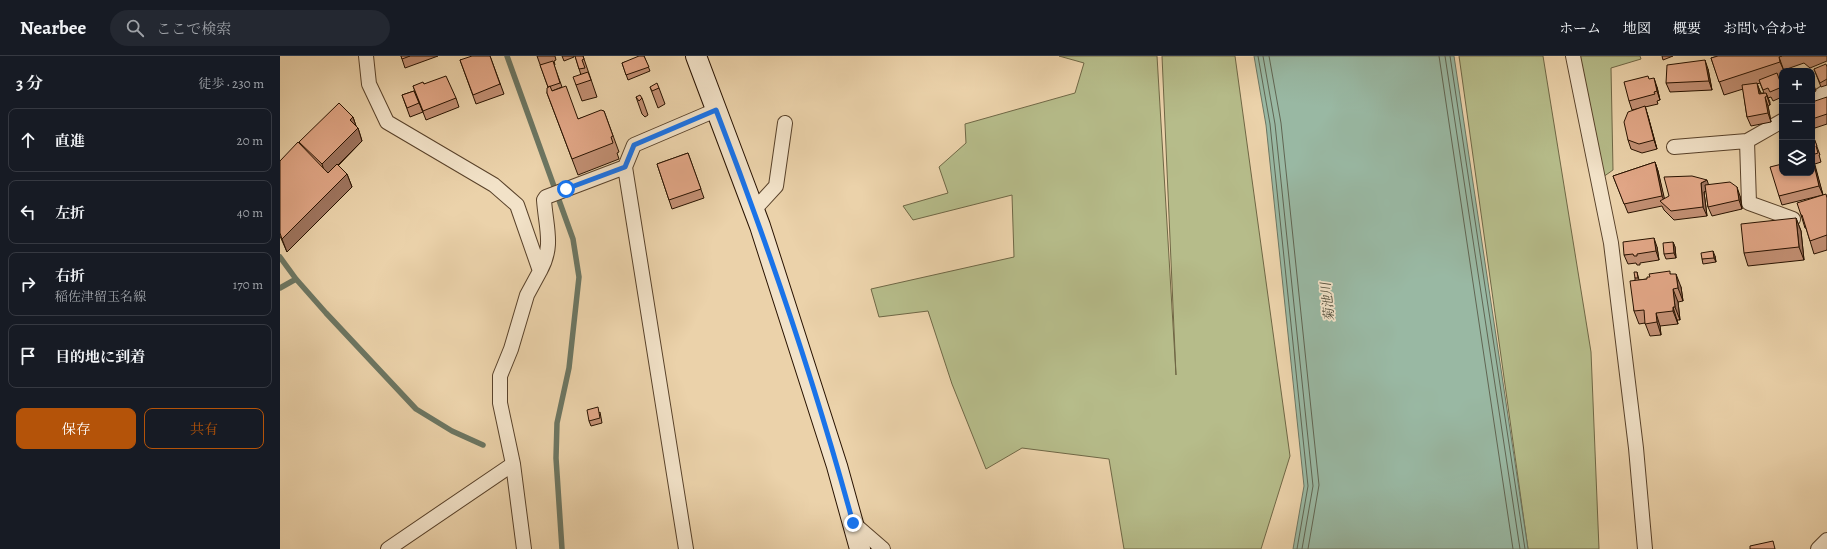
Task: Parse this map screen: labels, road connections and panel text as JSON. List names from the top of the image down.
{
  "water": ["菊池川"],
  "page": {
    "header": "Nearbee",
    "search": "ここで検索",
    "nav": [
      "ホーム",
      "地図",
      "概要",
      "お問い合わせ"
    ],
    "heading": ["3 分", "徒歩 · 230 m"],
    "map_buttons": ["+", "−"],
    "list": [
      ["直進", "20 m"],
      ["左折", "40 m"],
      ["右折", "稲佐津留玉名線", "170 m"],
      "目的地に到着"
    ],
    "buttons": ["保存", "共有"]
  }
}
